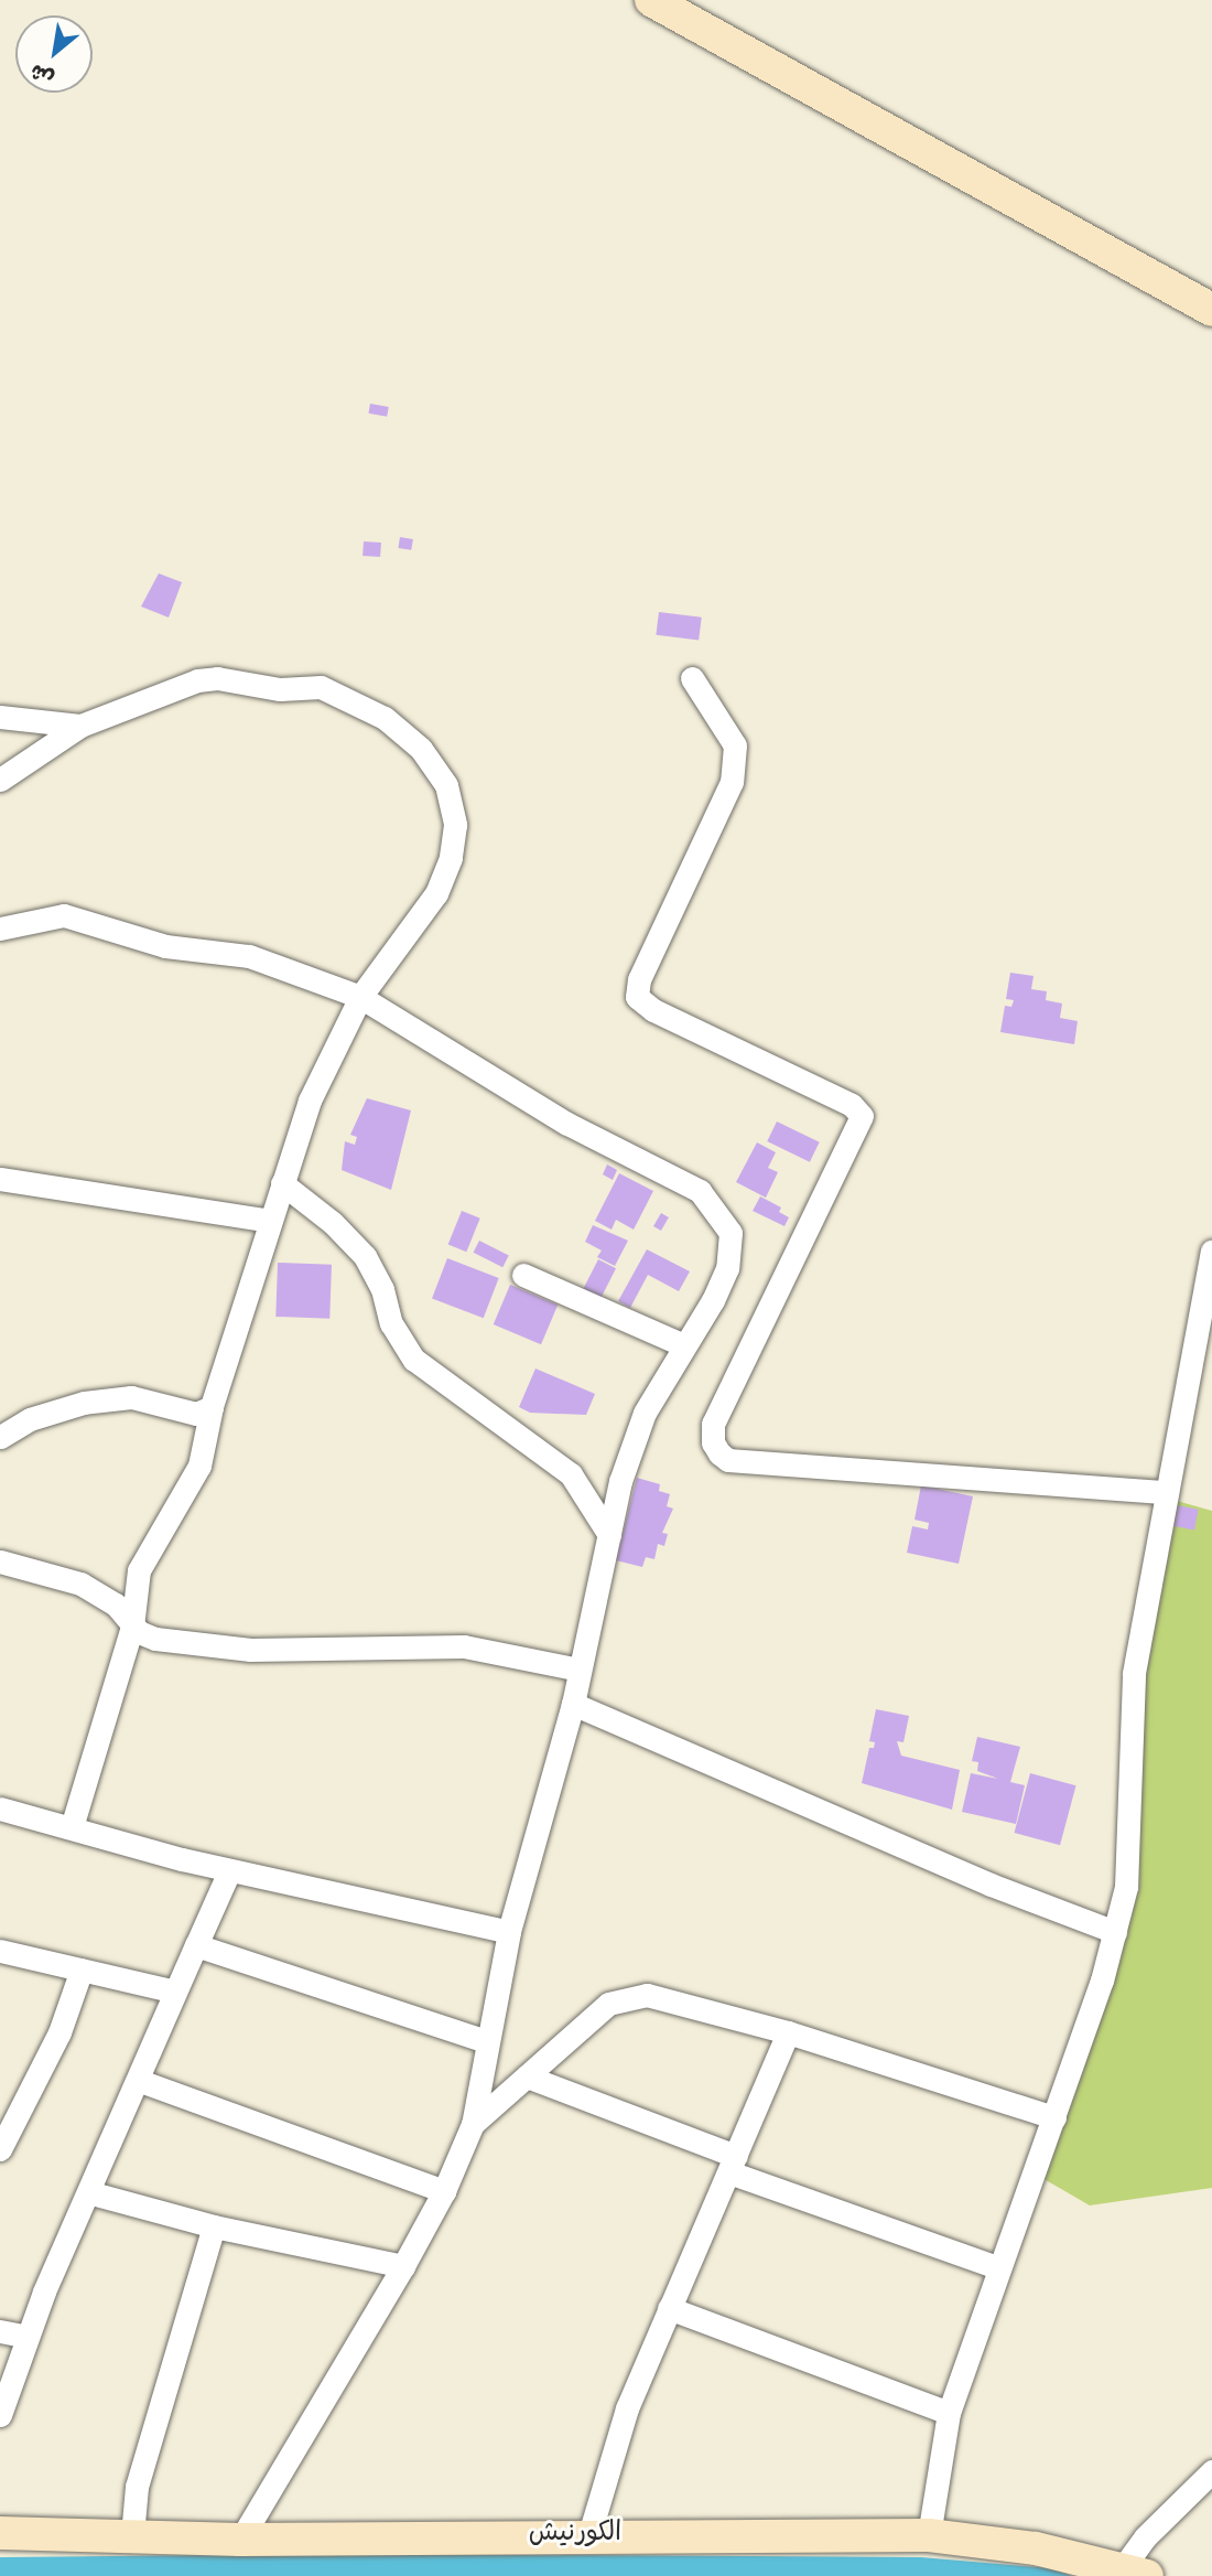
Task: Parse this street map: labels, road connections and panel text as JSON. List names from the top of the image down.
{
  "streets": {
    "main road": ["الكورنيش"]
  },
  "north": "bottom left"
}
